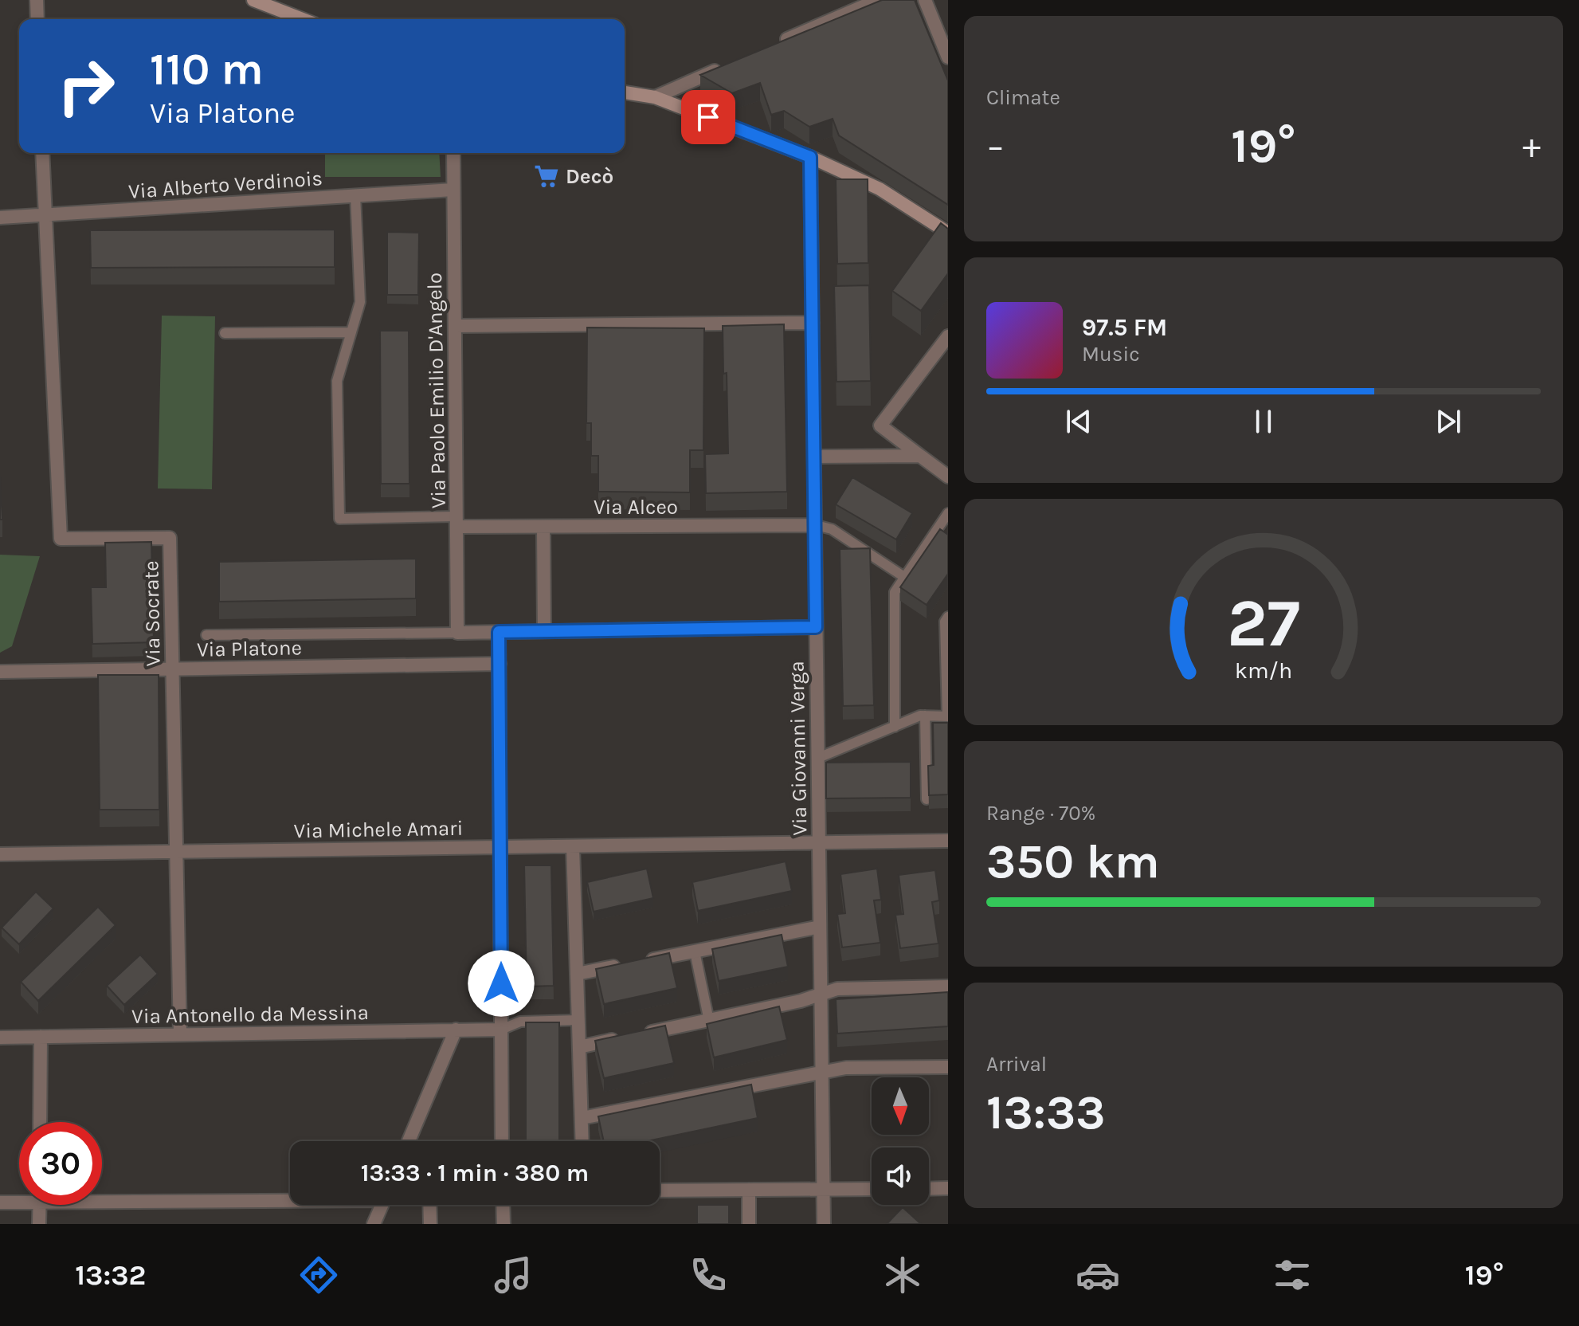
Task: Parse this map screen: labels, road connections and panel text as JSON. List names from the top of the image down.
{
  "streets": {
    "street": [
      "Via Alberto Verdinois",
      "Via Paolo Emilio D'Angelo",
      "Via Alceo",
      "Via Socrate",
      "Via Platone",
      "Via Giovanni Verga",
      "Via Michele Amari",
      "Via Antonello da Messina"
    ]
  },
  "crossings": [
    ["Via Alberto Verdinois", "Via Paolo Emilio D'Angelo"],
    ["Via Alberto Verdinois", "Via Socrate"],
    ["Via Paolo Emilio D'Angelo", "Via Alceo"],
    ["Via Alceo", "Via Giovanni Verga"],
    ["Via Socrate", "Via Platone"],
    ["Via Socrate", "Via Michele Amari"],
    ["Via Socrate", "Via Antonello da Messina"],
    ["Via Giovanni Verga", "Via Michele Amari"]
  ],
  "places": {
    "supermarket": ["Decò"]
  },
  "north": "bottom",
  "page": {
    "tile": [
      "Climate",
      ["Range · 70%", "350 km"],
      ["Arrival", "13:33"]
    ],
    "turn": ["110 m", "Via Platone"],
    "heat": ["−", "19°", "+"],
    "song": ["97.5 FM", "Music"],
    "limit": "30",
    "trip": "13:33 · 1 min · 380 m",
    "tabs": ["13:32", "19°"],
    "gauge": ["27", "km/h"]
  }
}
